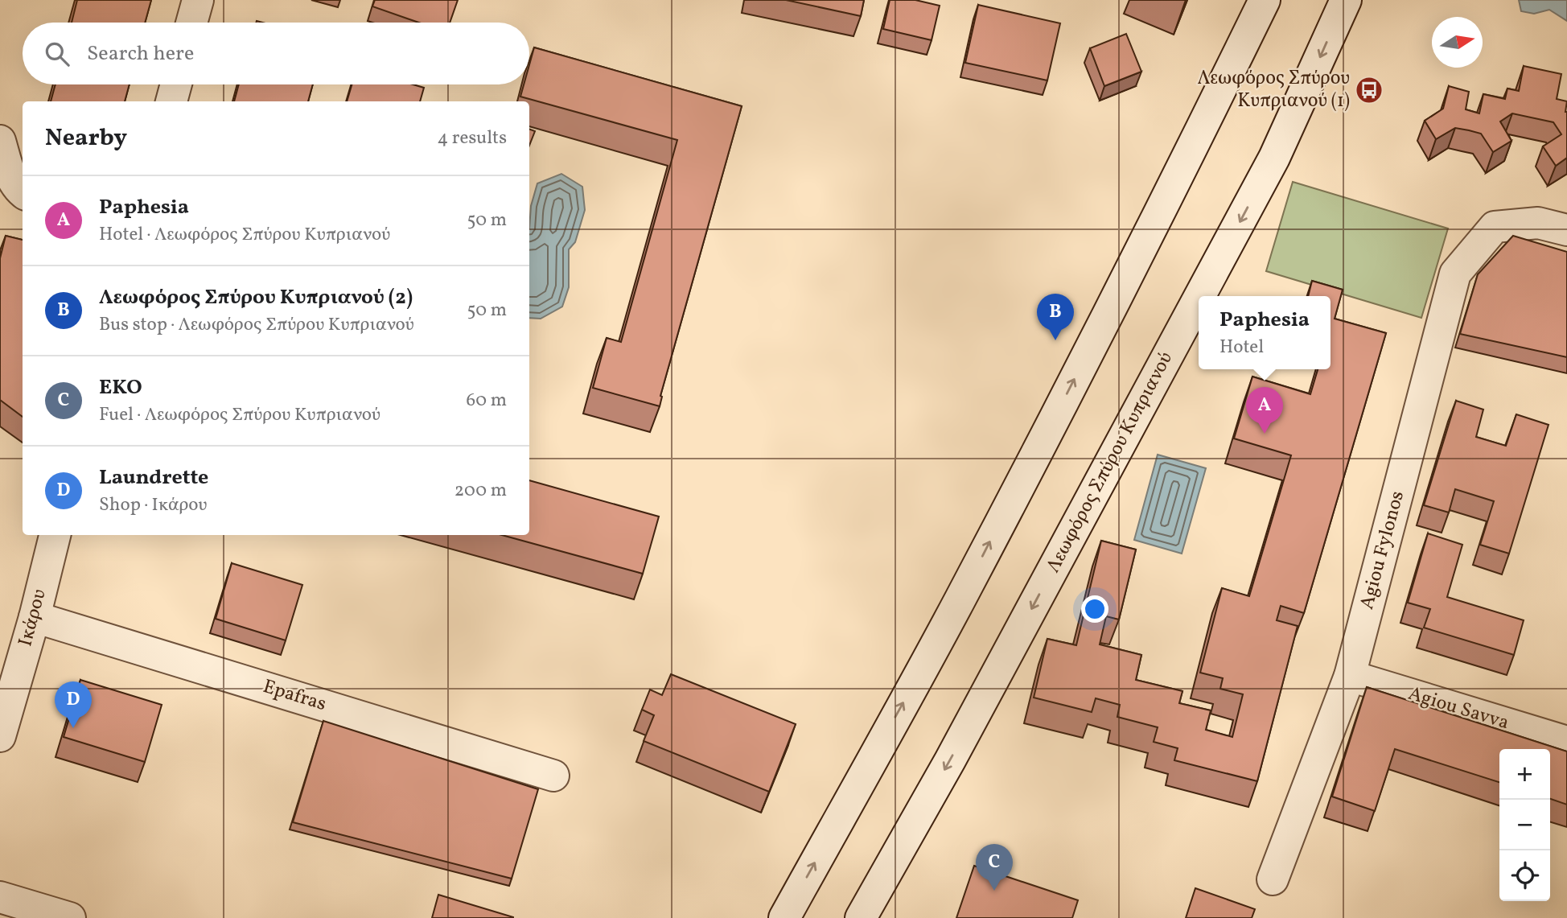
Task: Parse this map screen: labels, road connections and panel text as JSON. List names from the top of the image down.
{
  "streets": {
    "main road": [
      "Λεωφόρος Σπύρου Κυπριανού",
      "Agiou Fylonos",
      "Ικάρου",
      "Epafras",
      "Agiou Savva"
    ]
  },
  "crossings": [
    ["Agiou Fylonos", "Agiou Savva"],
    ["Ικάρου", "Epafras"]
  ],
  "places": {
    "bus stop": ["Λεωφόρος Σπύρου Κυπριανού (1)"]
  },
  "north": "right",
  "page": {
    "search": "Search here",
    "heading": ["Nearby", "4 results"],
    "list": [
      {
        "mark": "A",
        "name": "Paphesia",
        "note": "Hotel · Λεωφόρος Σπύρου Κυπριανού",
        "value": "50 m"
      },
      {
        "mark": "B",
        "name": "Λεωφόρος Σπύρου Κυπριανού (2)",
        "note": "Bus stop · Λεωφόρος Σπύρου Κυπριανού",
        "value": "50 m"
      },
      {
        "mark": "C",
        "name": "EKO",
        "note": "Fuel · Λεωφόρος Σπύρου Κυπριανού",
        "value": "60 m"
      },
      {
        "mark": "D",
        "name": "Laundrette",
        "note": "Shop · Ικάρου",
        "value": "200 m"
      }
    ],
    "pins": [
      "B",
      "A",
      "D",
      "C"
    ],
    "popup": ["Paphesia", "Hotel"],
    "map_buttons": ["+", "−"]
  }
}
